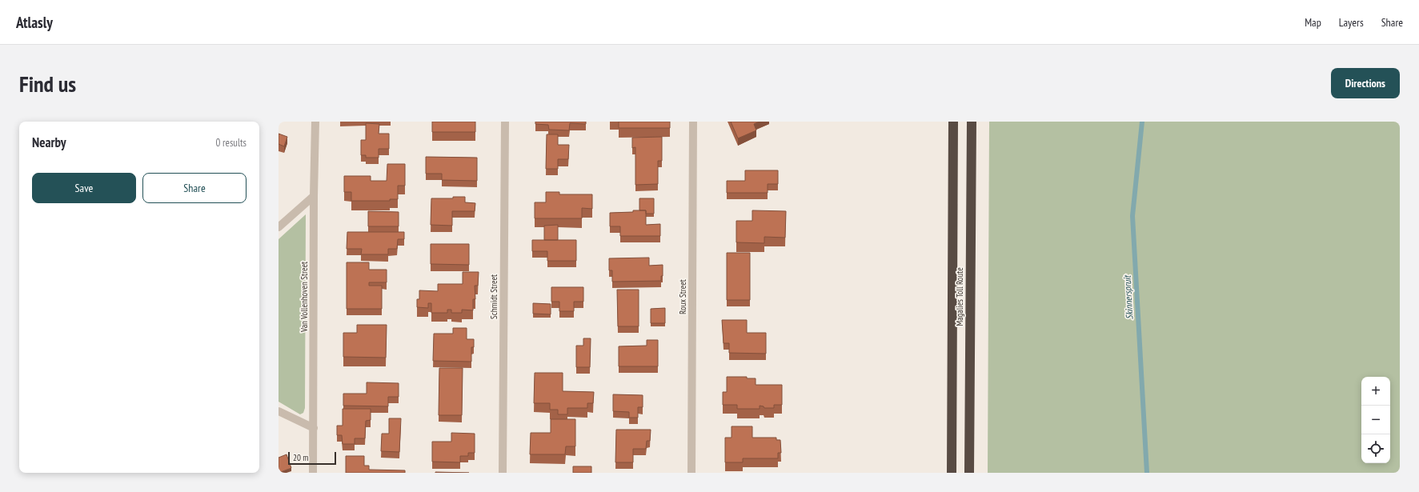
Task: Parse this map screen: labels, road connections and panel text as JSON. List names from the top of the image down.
{
  "streets": {
    "highway": ["Magalies Toll Route"],
    "street": ["Van Vollenhoven Street", "Schmidt Street", "Roux Street"]
  },
  "water": ["Skinnerspruit"],
  "scale_bar": "20 m",
  "page": {
    "header": "Atlasly",
    "nav": ["Map", "Layers", "Share"],
    "buttons": [
      "Directions",
      ["Save", "Share"]
    ],
    "title": "Find us",
    "heading": ["Nearby", "0 results"],
    "map_buttons": ["+", "−"],
    "scale": "20 m"
  }
}
